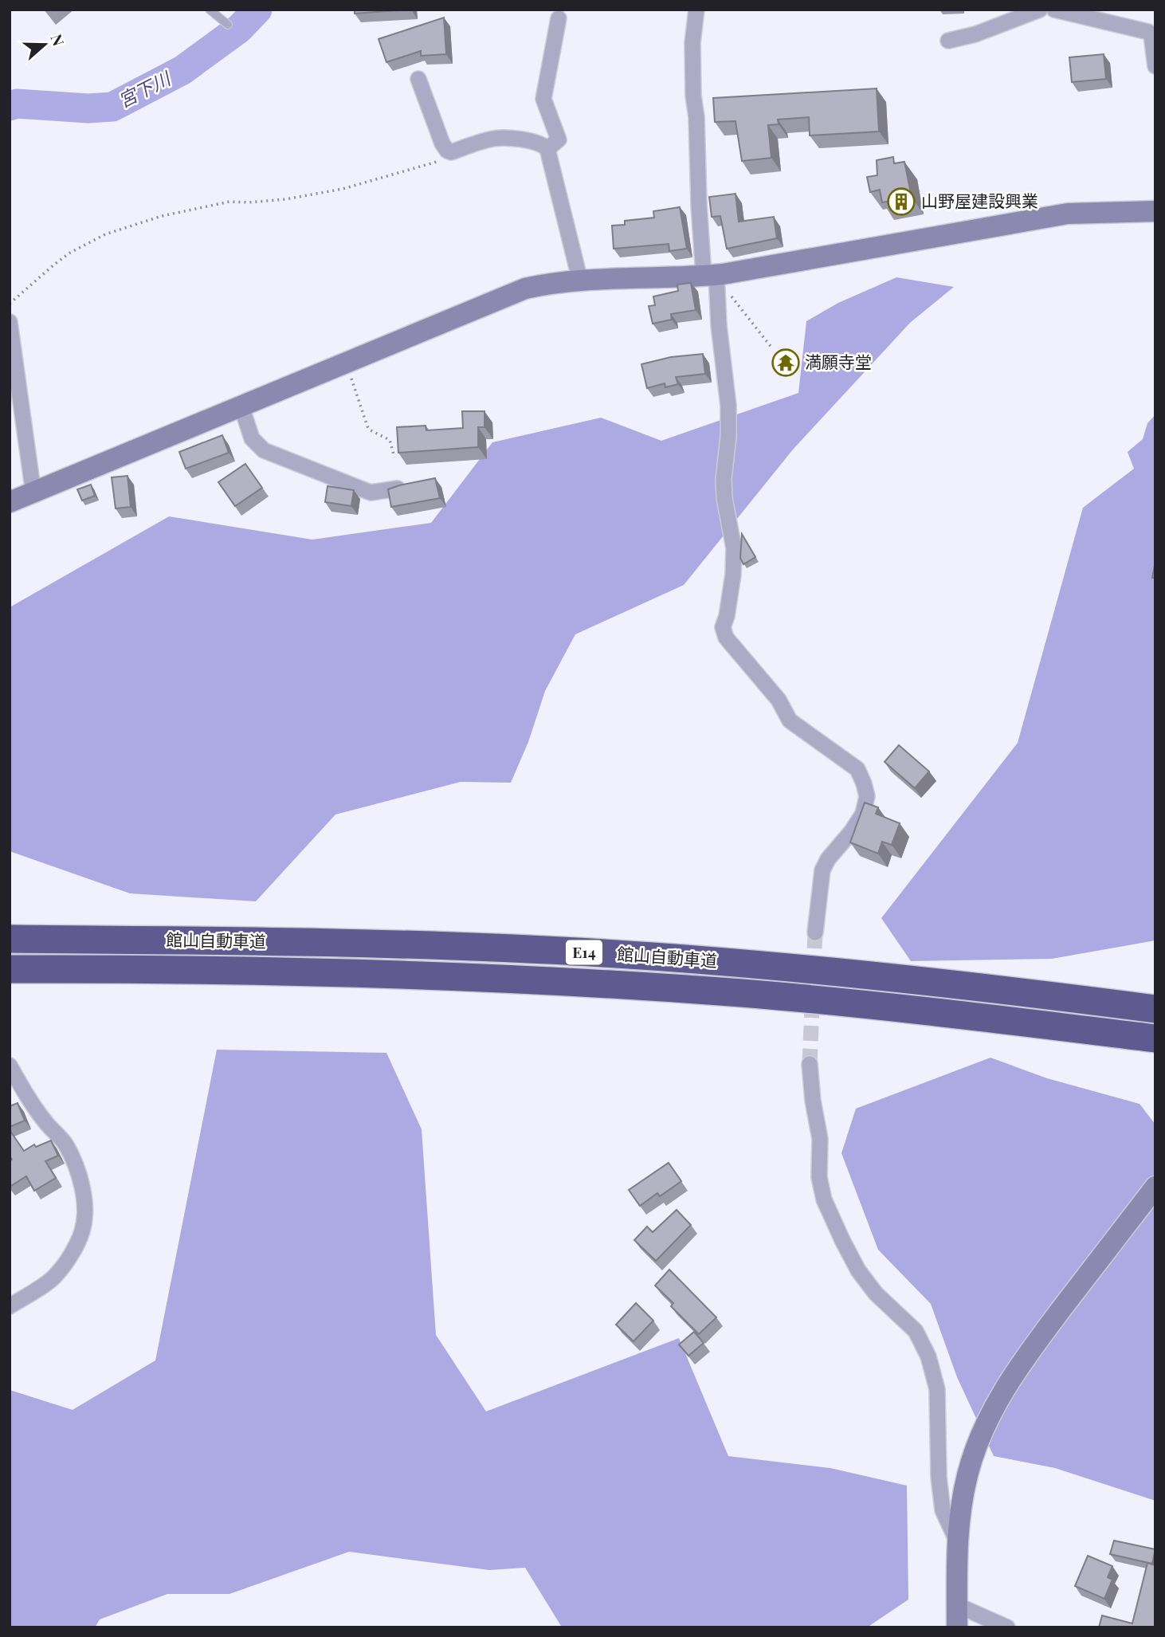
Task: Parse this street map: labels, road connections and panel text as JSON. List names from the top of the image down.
{
  "streets": {
    "highway": ["館山自動車道", "E14"]
  },
  "water": ["宮下川"],
  "places": {
    "building": ["山野屋建設興業"],
    "temple": ["満願寺堂"]
  },
  "north": "right"
}
